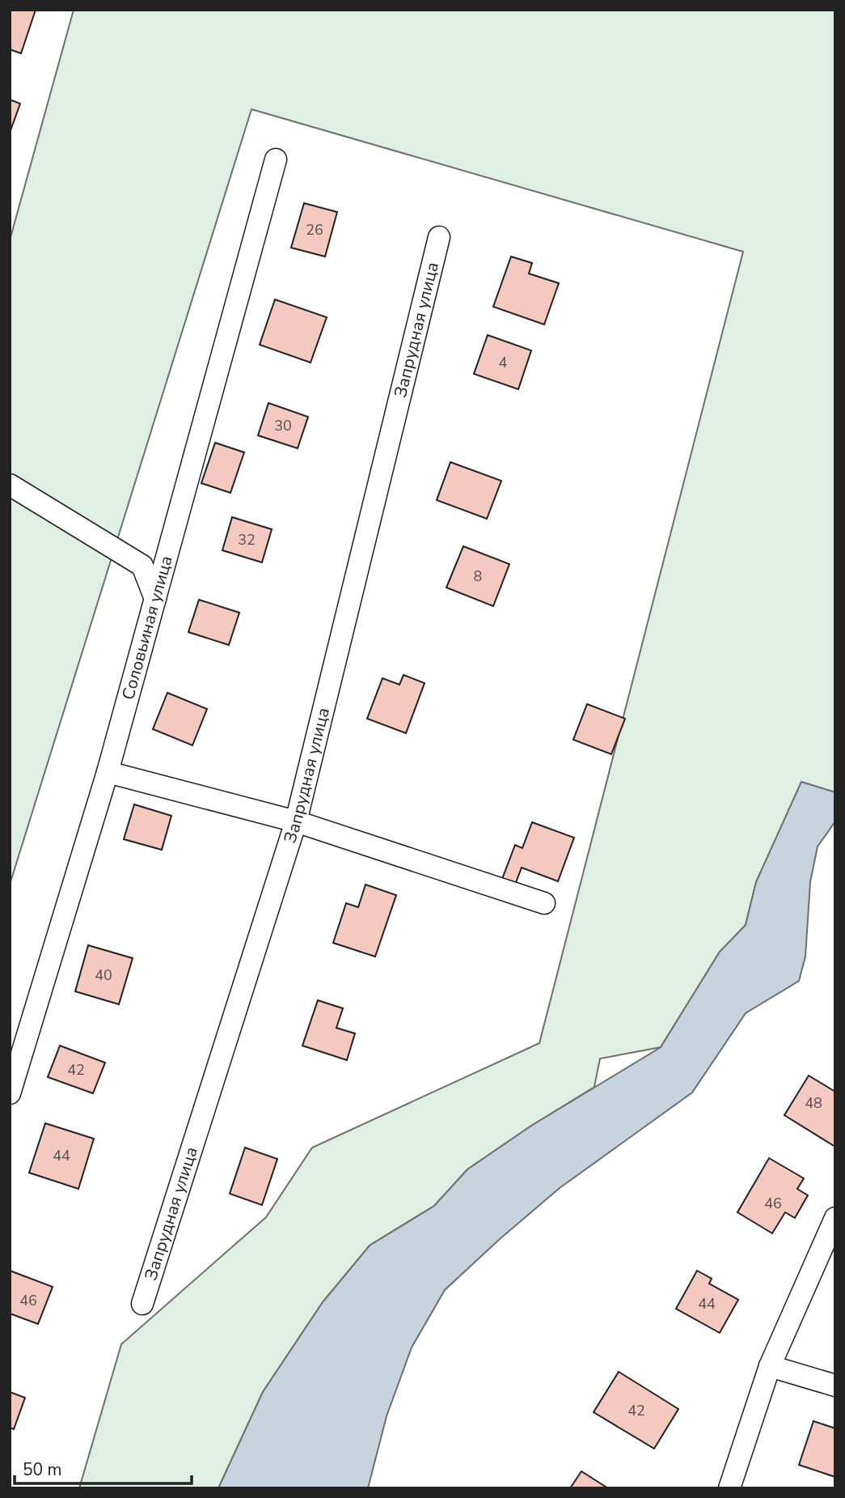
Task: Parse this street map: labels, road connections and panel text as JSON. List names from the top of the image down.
{
  "streets": {
    "street": ["Запрудная улица", "Соловьиная улица"]
  },
  "house_numbers": [
    "26",
    "4",
    "30",
    "32",
    "8",
    "40",
    "42",
    "48",
    "44",
    "46",
    "46",
    "44",
    "42"
  ],
  "scale_bar": "50 m"
}
